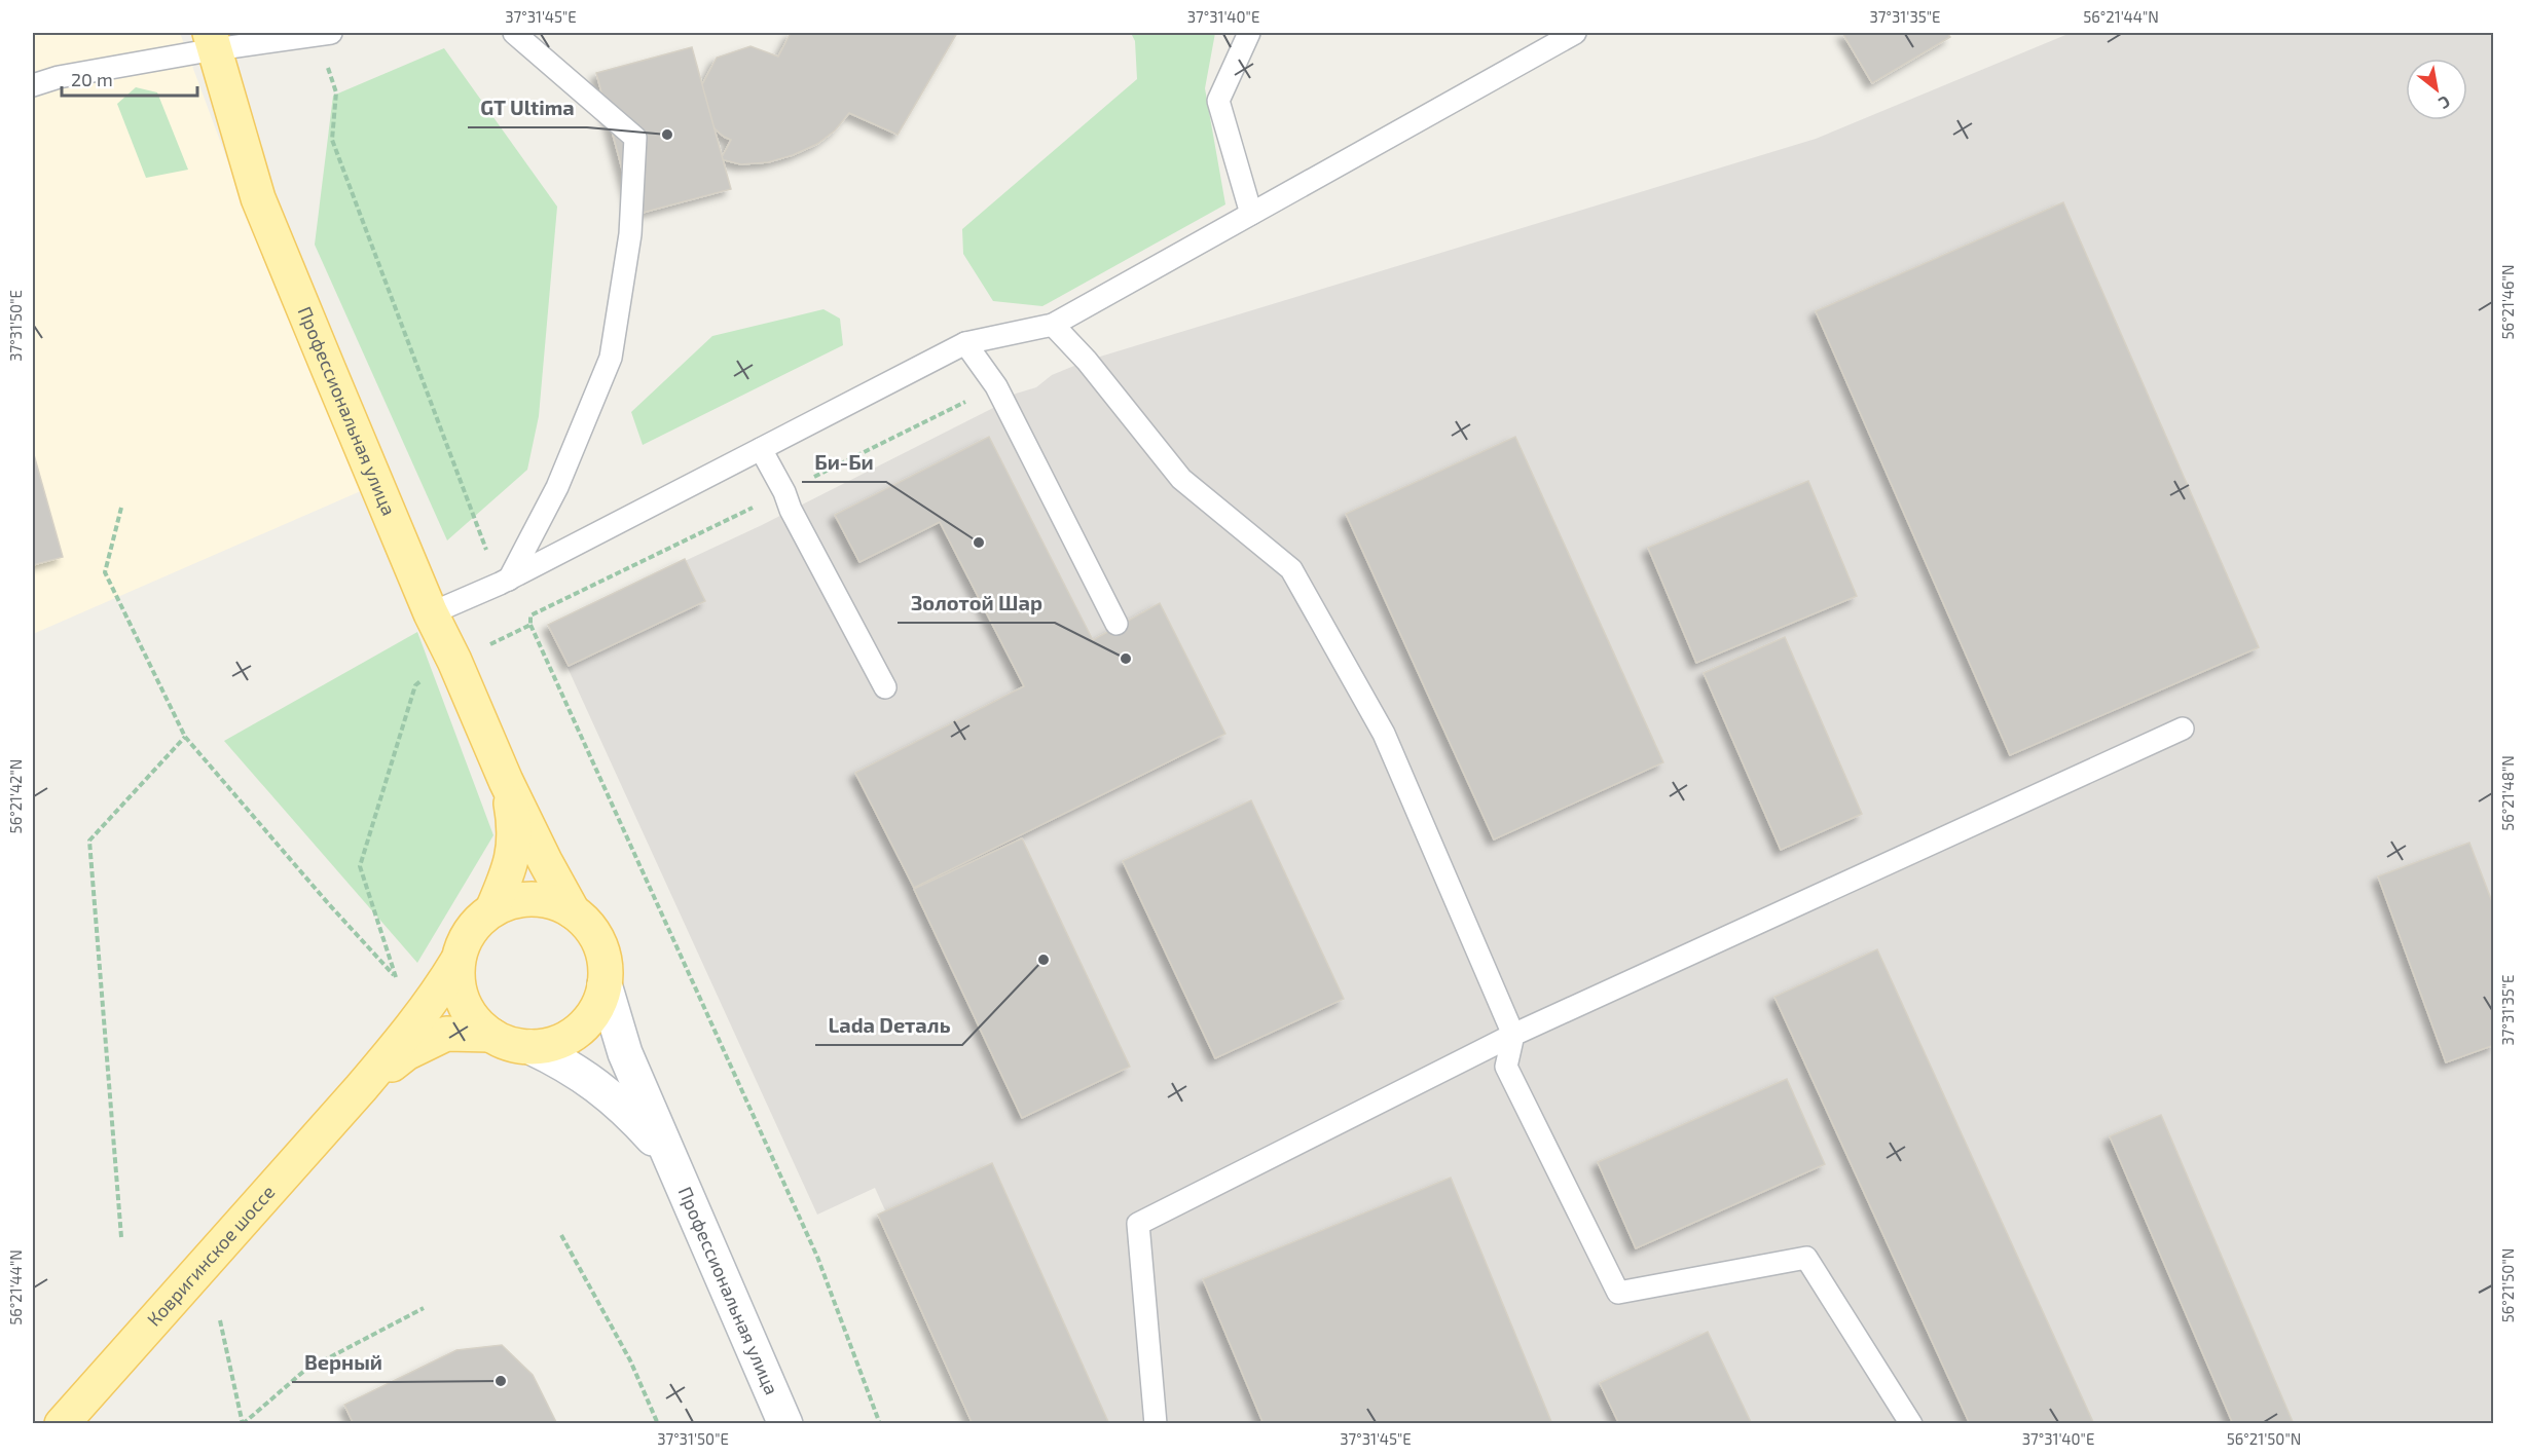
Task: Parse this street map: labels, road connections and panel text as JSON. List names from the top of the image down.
{
  "streets": {
    "main road": ["Профессиональная улица", "Ковригинское шоссе"]
  },
  "crossings": [
    ["Профессиональная улица", "Ковригинское шоссе"]
  ],
  "places": [
    "GT Ultima",
    "Би-Би",
    "Золотой Шар",
    "Lada Dеталь",
    "Верный"
  ],
  "scale_bar": "20 m",
  "north": "bottom right",
  "coordinates": [
    "37°31'45\"E",
    "37°31'40\"E",
    "37°31'35\"E",
    "56°21'44\"N",
    "56°21'46\"N",
    "37°31'50\"E",
    "56°21'48\"N",
    "56°21'42\"N",
    "56°21'50\"N"
  ]
}
